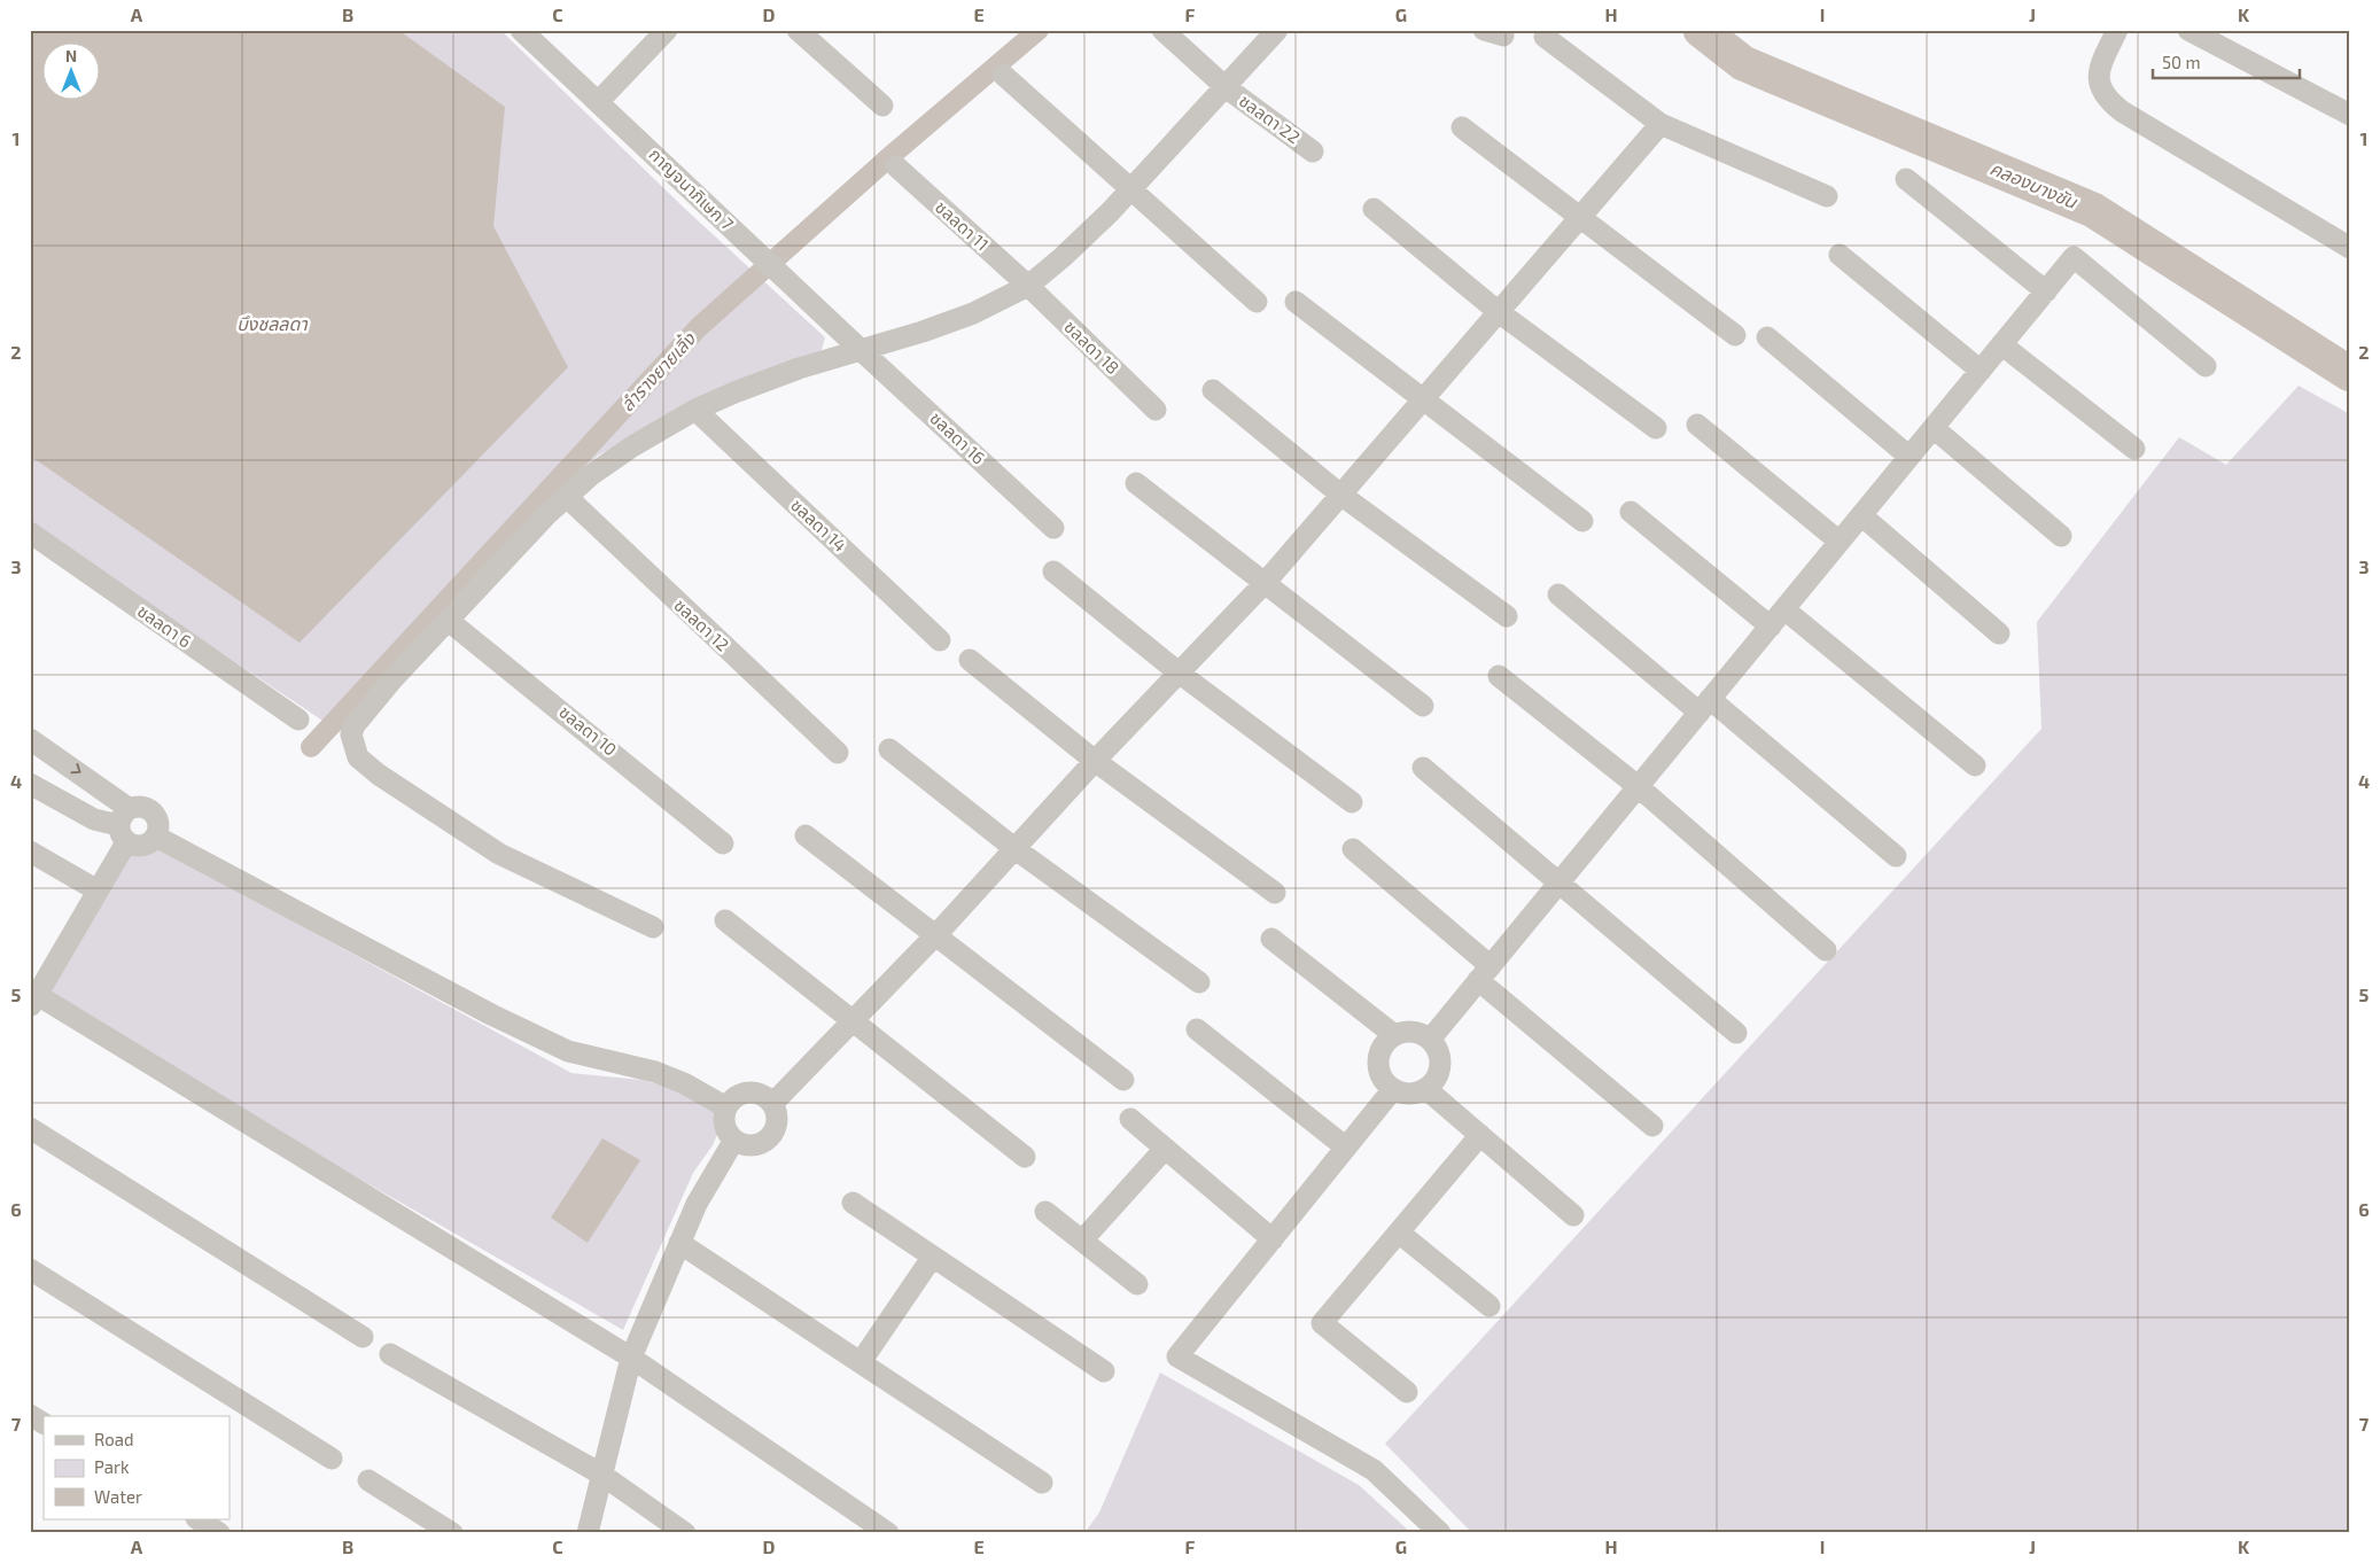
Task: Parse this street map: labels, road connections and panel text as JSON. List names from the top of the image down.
{
  "streets": {
    "street": [
      "ชลลดา 22",
      "กาญจนาภิเษก 7",
      "ชลลดา 11",
      "ชลลดา 18",
      "ชลลดา 16",
      "ชลลดา 14",
      "ชลลดา 12",
      "ชลลดา 6",
      "ชลลดา 10"
    ]
  },
  "crossings": [
    ["กาญจนาภิเษก 7", "ชลลดา 16"],
    ["ชลลดา 11", "ชลลดา 18"]
  ],
  "water": ["คลองบางชัน", "บึงชลลดา", "ลำรางยายเลิ้ง"],
  "legend": ["Road", "Park", "Water"],
  "scale_bar": "50 m",
  "north": "top",
  "grid": {
    "columns": [
      "A",
      "B",
      "C",
      "D",
      "E",
      "F",
      "G",
      "H",
      "I",
      "J",
      "K"
    ],
    "rows": [
      "1",
      "2",
      "3",
      "4",
      "5",
      "6",
      "7"
    ]
  }
}
